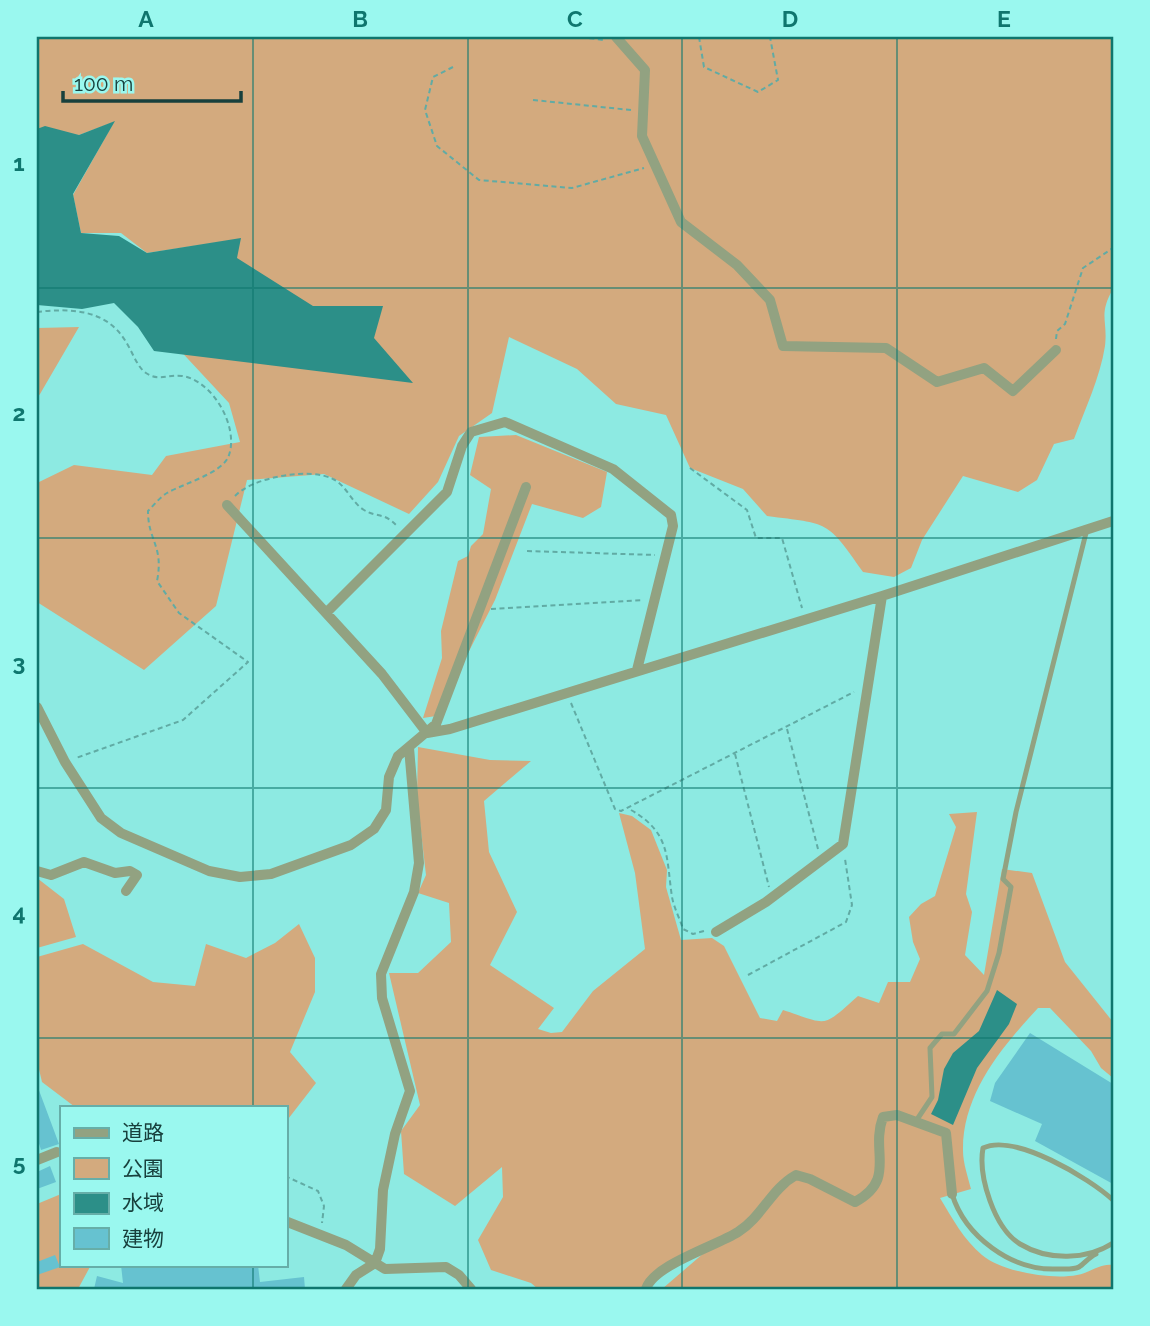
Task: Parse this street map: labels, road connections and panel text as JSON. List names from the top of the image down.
{
  "legend": [
    "道路",
    "公園",
    "水域",
    "建物"
  ],
  "scale_bar": "100 m",
  "grid": {
    "columns": [
      "A",
      "B",
      "C",
      "D",
      "E"
    ],
    "rows": [
      "1",
      "2",
      "3",
      "4",
      "5"
    ]
  }
}
